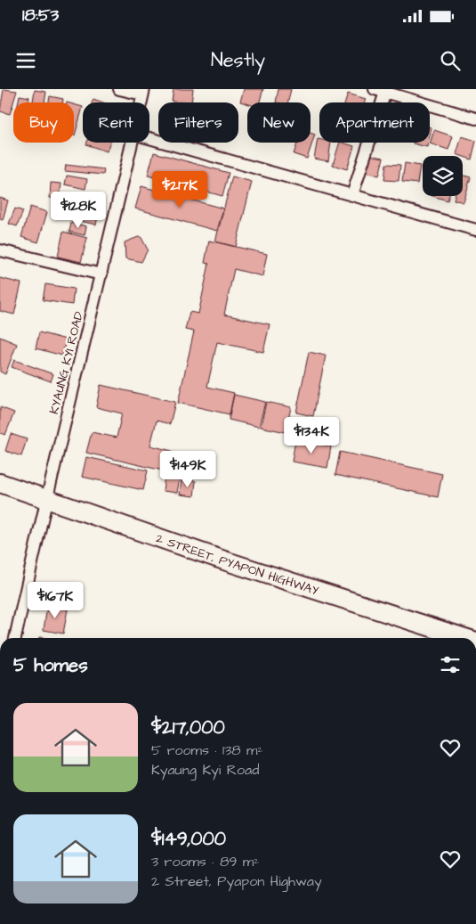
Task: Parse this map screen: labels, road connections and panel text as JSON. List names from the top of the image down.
{
  "streets": {
    "main road": ["2 STREET, PYAPON HIGHWAY"],
    "street": ["KYAUNG KYI ROAD"]
  },
  "crossings": [
    ["KYAUNG KYI ROAD", "2 STREET, PYAPON HIGHWAY"]
  ],
  "page": {
    "status": "18:53",
    "header": "Nestly",
    "chip": [
      "Buy",
      "Rent",
      "Filters",
      "New",
      "Apartment"
    ],
    "price": [
      "$217K",
      "$128K",
      "$134K",
      "$149K",
      "$167K"
    ],
    "heading": "5 homes",
    "list": [
      {
        "name": "$217,000",
        "note": "5 rooms · 138 m² · Kyaung Kyi Road"
      },
      {
        "name": "$149,000",
        "note": "3 rooms · 89 m² · 2 Street, Pyapon Highway"
      }
    ]
  }
}
